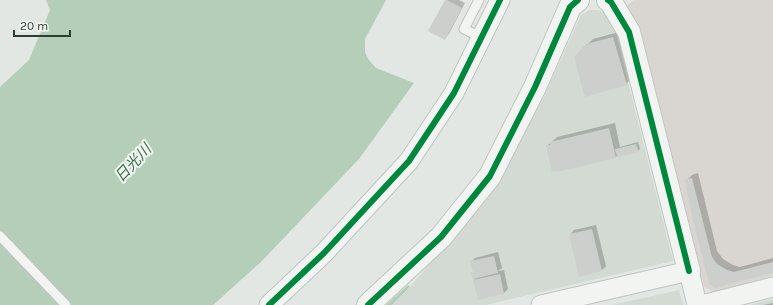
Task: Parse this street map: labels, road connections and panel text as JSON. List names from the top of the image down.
{
  "water": ["日光川"],
  "scale_bar": "20 m"
}
